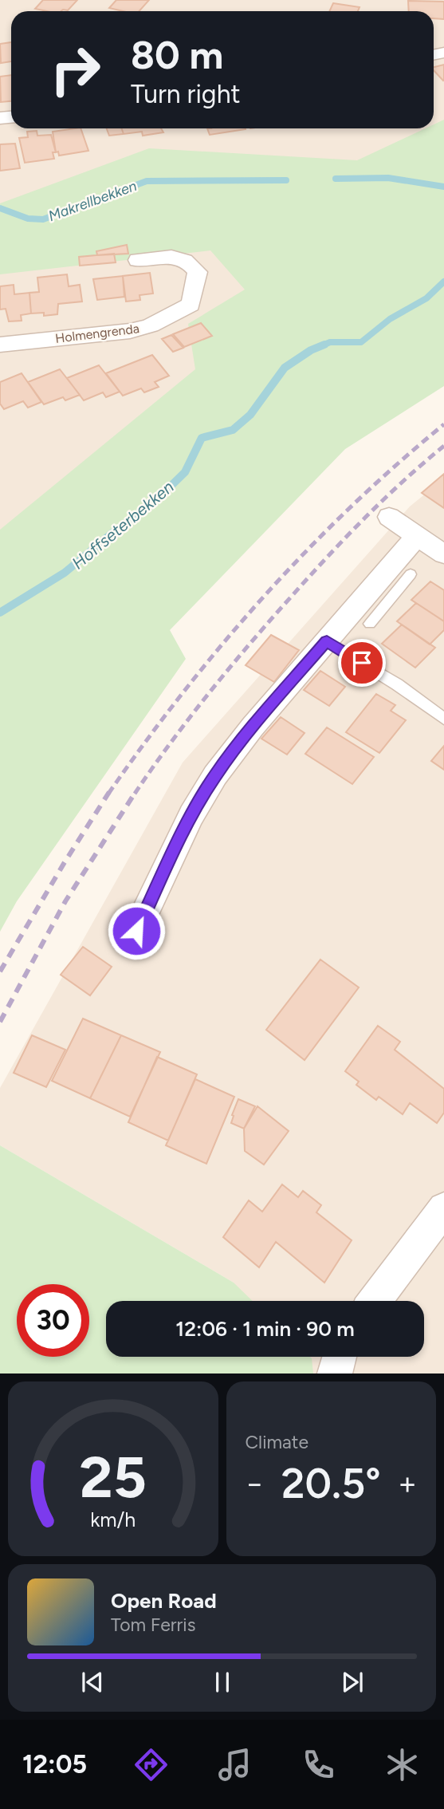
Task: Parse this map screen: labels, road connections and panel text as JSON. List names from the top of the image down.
{
  "streets": {
    "street": ["Holmengrenda"]
  },
  "water": ["Makrellbekken", "Hoffseterbekken"],
  "page": {
    "turn": ["80 m", "Turn right"],
    "limit": "30",
    "trip": "12:06 · 1 min · 90 m",
    "tile": "Climate",
    "heat": ["−", "20.5°", "+"],
    "song": ["Open Road", "Tom Ferris"],
    "tabs": "12:05",
    "gauge": ["25", "km/h"]
  }
}
